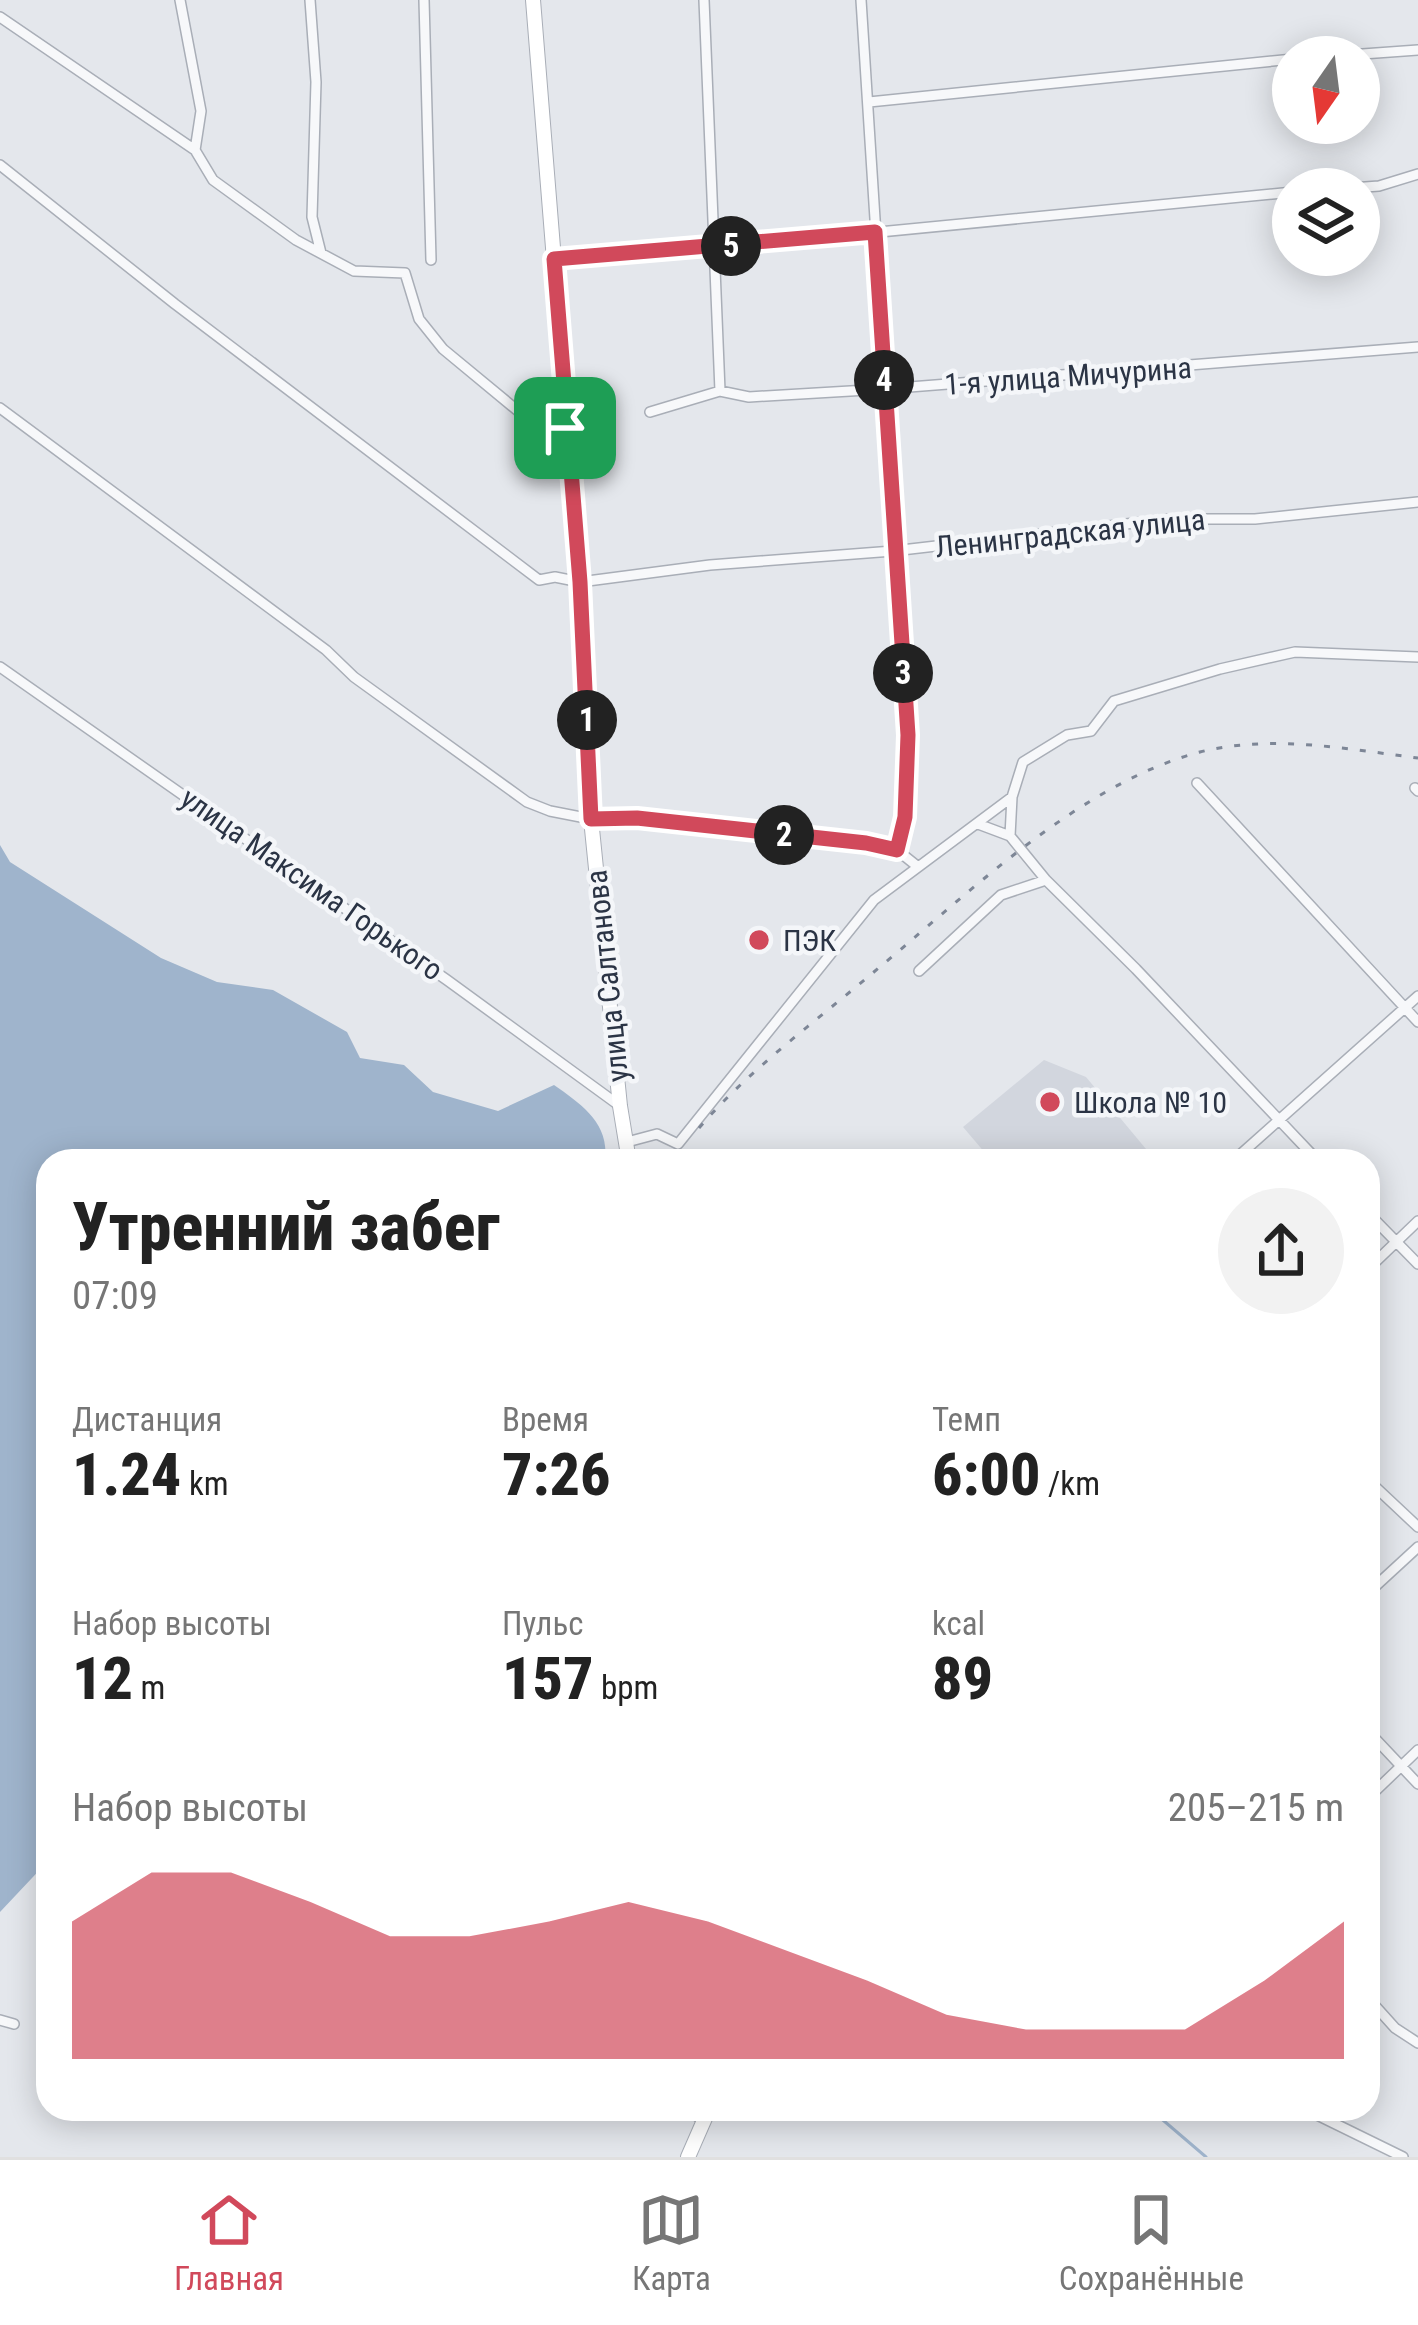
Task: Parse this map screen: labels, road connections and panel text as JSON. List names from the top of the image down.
{
  "streets": {
    "main road": ["улица Салтанова"],
    "street": ["1-я улица Мичурина", "Ленинградская улица", "улица Максима Горького"]
  },
  "crossings": [
    ["Ленинградская улица", "улица Салтанова"],
    ["улица Максима Горького", "улица Салтанова"]
  ],
  "places": ["ПЭК", "Школа № 10"],
  "north": "bottom",
  "page": {
    "pins": [
      "5",
      "4",
      "3",
      "1",
      "2"
    ],
    "heading": ["Утренний забег", "07:09"],
    "stats": [
      ["Дистанция", "1.24 km"],
      ["Время", "7:26"],
      ["Темп", "6:00 /km"],
      ["Набор высоты", "12 m"],
      ["Пульс", "157 bpm"],
      ["kcal", "89"]
    ],
    "chart": ["Набор высоты", "205–215 m"],
    "tabs": ["Главная", "Карта", "Сохранённые"]
  }
}
